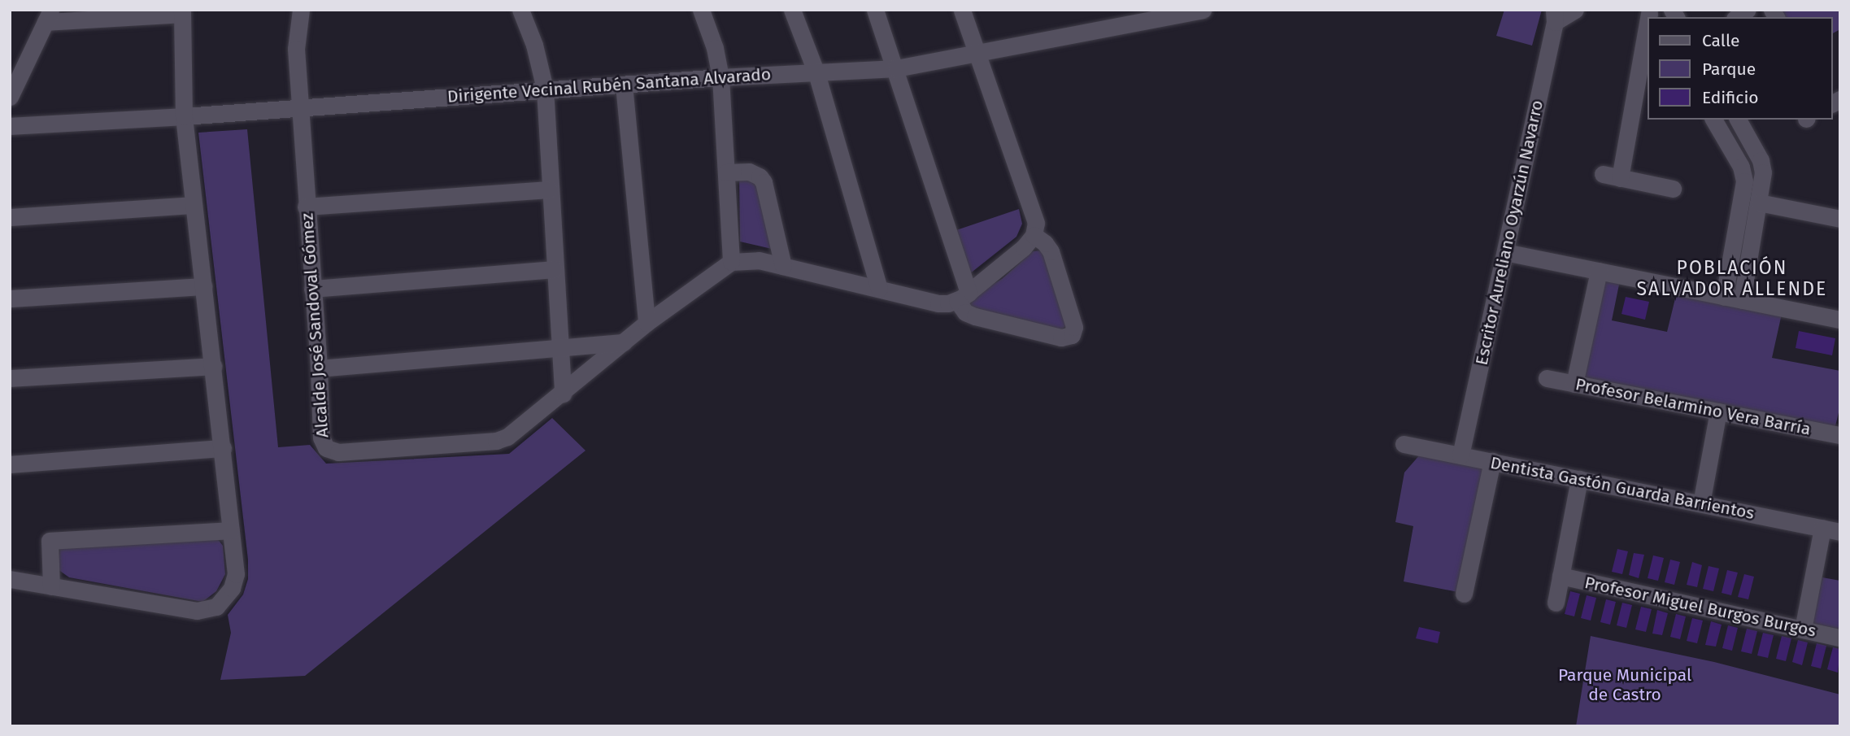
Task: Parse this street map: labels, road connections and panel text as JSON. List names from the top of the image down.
{
  "streets": {
    "street": [
      "Dirigente Vecinal Rubén Santana Alvarado",
      "Escritor Aureliano Oyarzún Navarro",
      "Alcalde José Sandoval Gómez",
      "Profesor Belarmino Vera Barría",
      "Dentista Gastón Guarda Barrientos",
      "Profesor Miguel Burgos Burgos"
    ]
  },
  "crossings": [
    ["Dirigente Vecinal Rubén Santana Alvarado", "Alcalde José Sandoval Gómez"],
    ["Escritor Aureliano Oyarzún Navarro", "Dentista Gastón Guarda Barrientos"]
  ],
  "districts": ["POBLACIÓN SALVADOR ALLENDE"],
  "parks": ["Parque Municipal de Castro"],
  "legend": ["Calle", "Parque", "Edificio"]
}
